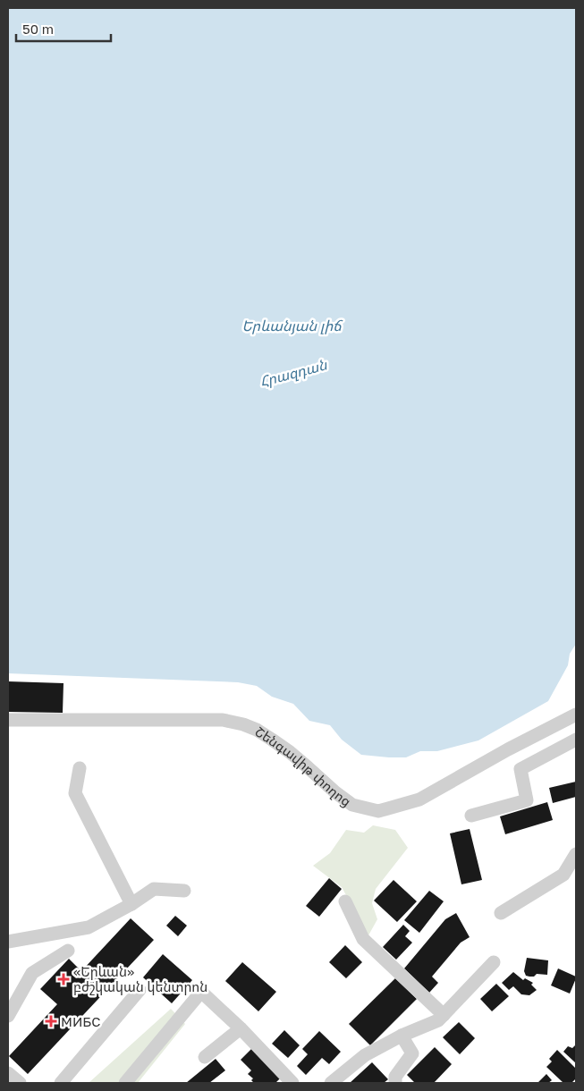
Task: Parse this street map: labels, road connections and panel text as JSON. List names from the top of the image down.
{
  "streets": {
    "street": ["Շենգավիթ փողոց"]
  },
  "water": ["Երևանյան լիճ", "Հրազդան"],
  "places": {
    "health": ["«Երևան» բժշկական կենտրոն", "МИБС"]
  },
  "scale_bar": "50 m"
}
